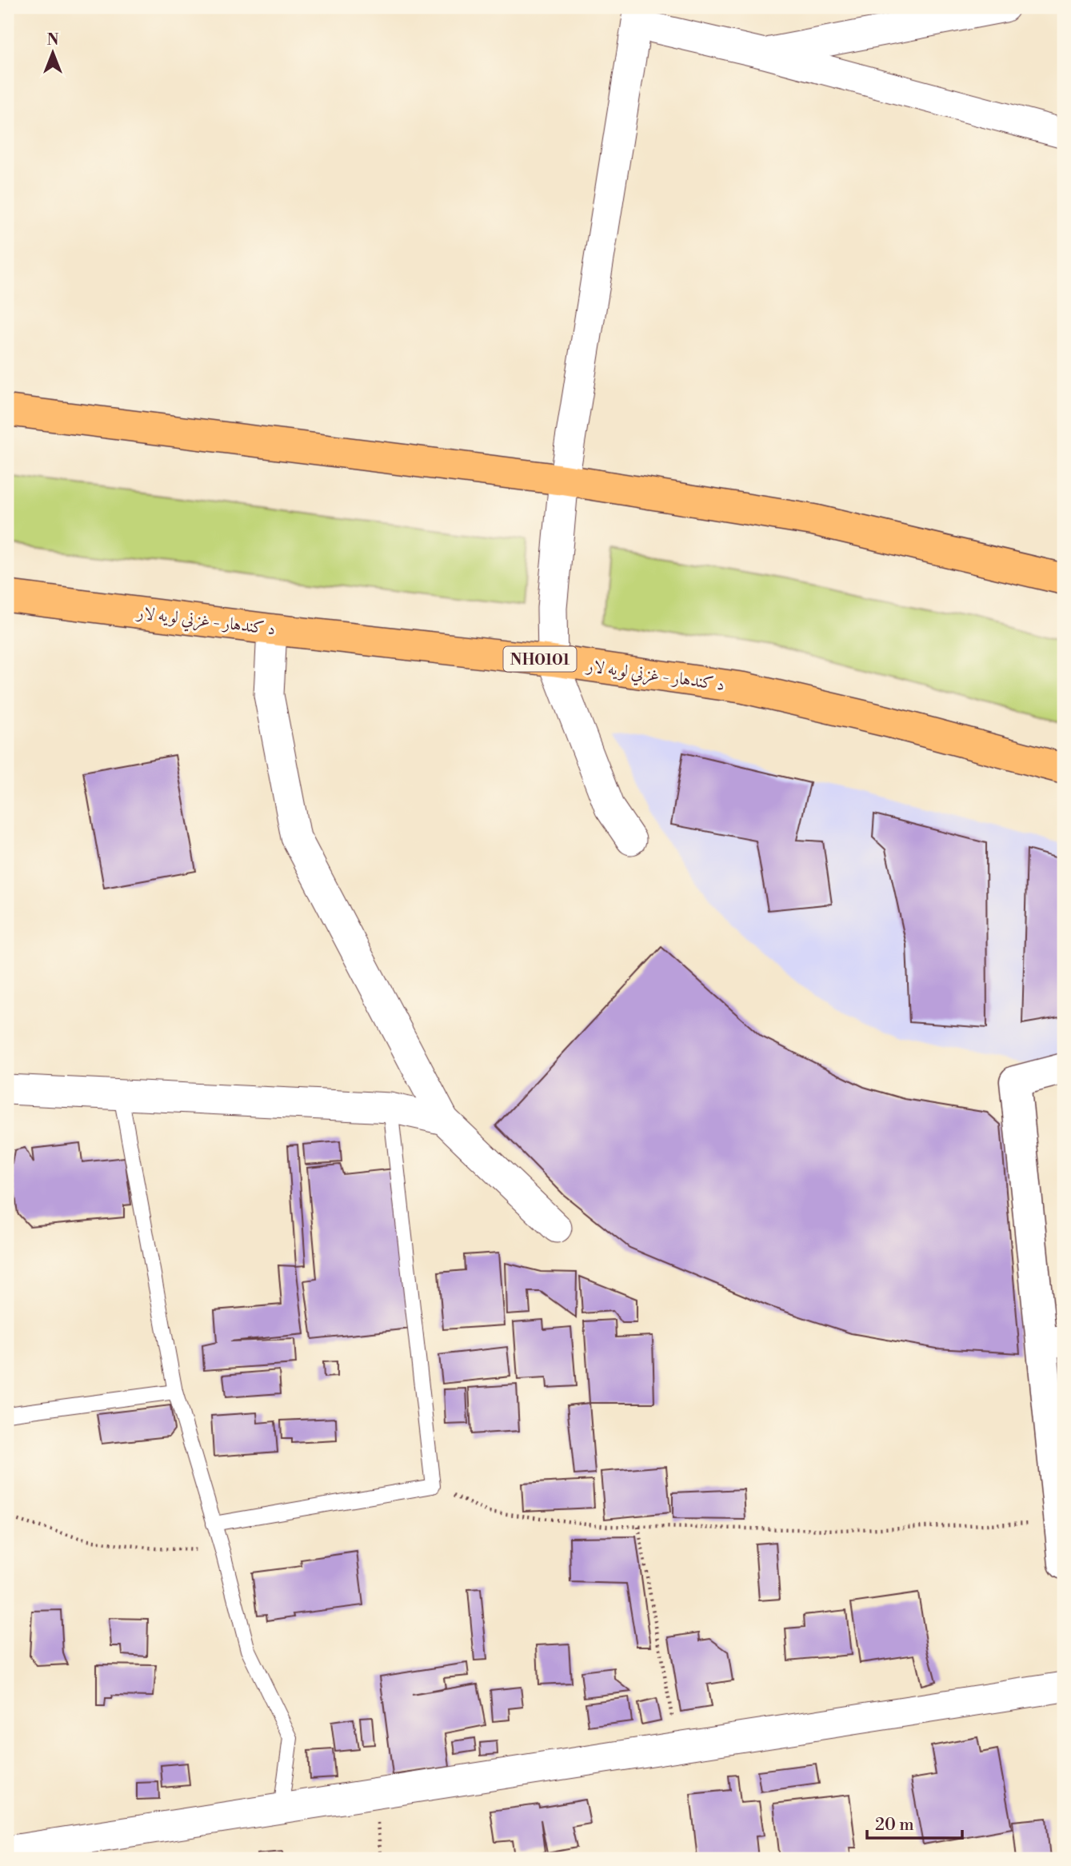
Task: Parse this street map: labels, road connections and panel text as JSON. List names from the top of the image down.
{
  "streets": {
    "highway": ["د کندهار - غزني لويه لار", "NH0101"]
  },
  "scale_bar": "20 m",
  "north": "top"
}
